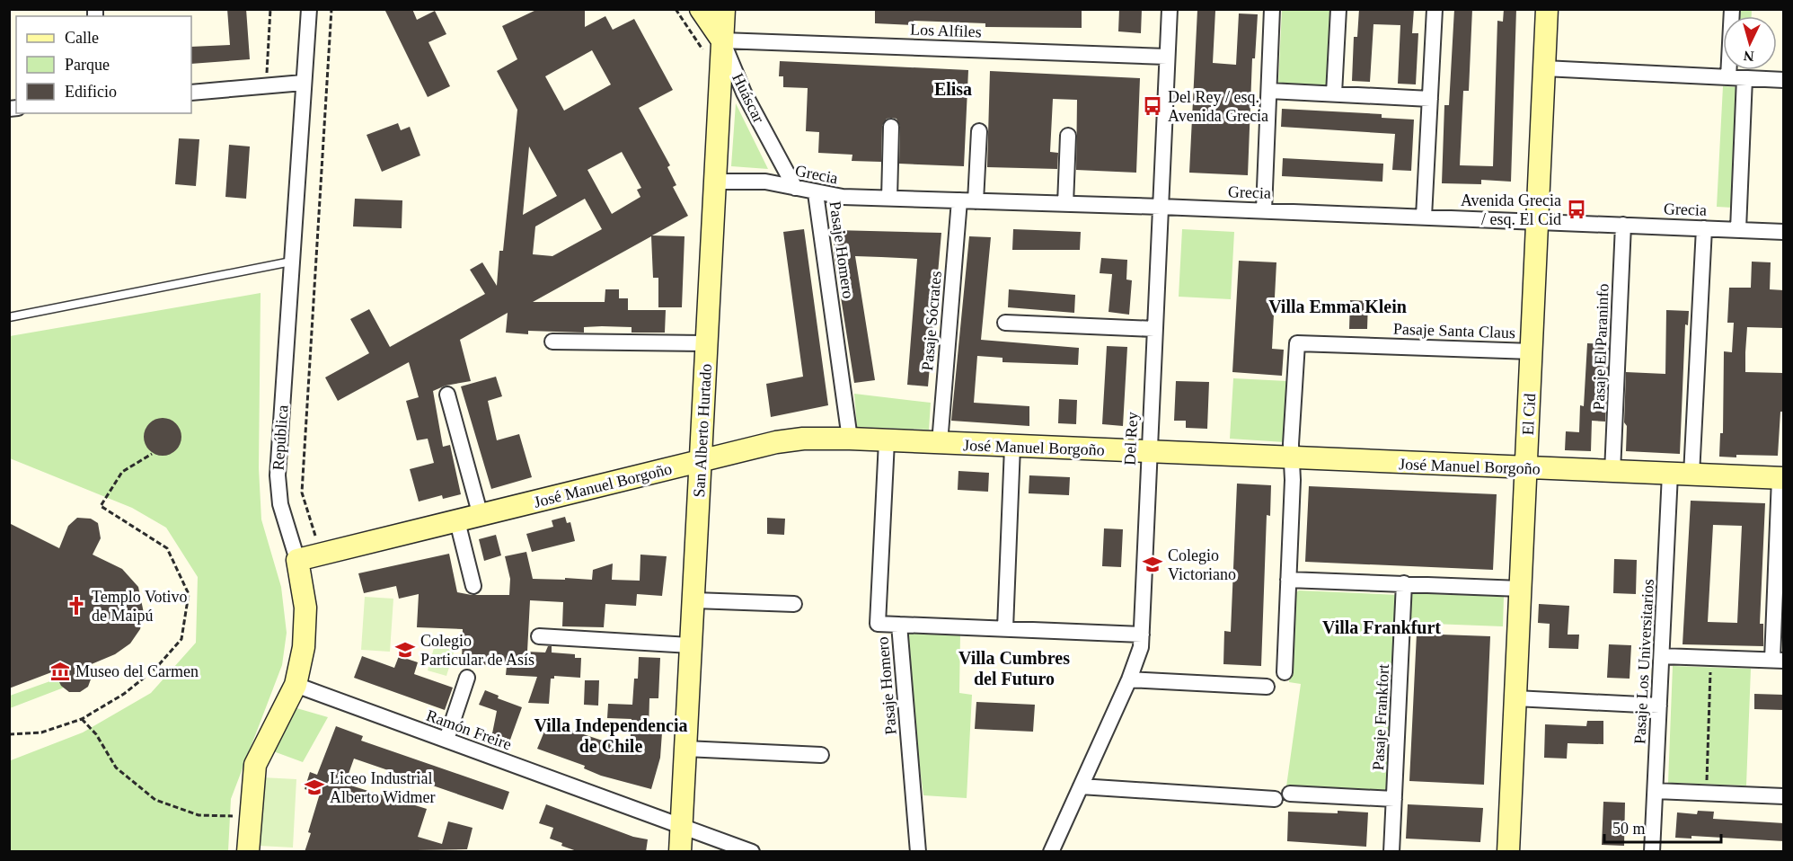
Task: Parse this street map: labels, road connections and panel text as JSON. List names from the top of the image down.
{
  "streets": {
    "street": [
      "Los Alfiles",
      "Huáscar",
      "Grecia",
      "Pasaje Homero",
      "Pasaje Sócrates",
      "Pasaje Santa Claus",
      "Pasaje El Paraninfo",
      "El Cid",
      "San Alberto Hurtado",
      "República",
      "Del Rey",
      "José Manuel Borgoño",
      "Pasaje Los Universitarios",
      "Pasaje Frankfort",
      "Ramón Freire"
    ]
  },
  "crossings": [
    ["Los Alfiles", "Huáscar"],
    ["Los Alfiles", "San Alberto Hurtado"],
    ["Los Alfiles", "Del Rey"],
    ["Huáscar", "Grecia"],
    ["Huáscar", "San Alberto Hurtado"],
    ["Grecia", "Pasaje Homero"],
    ["Grecia", "Pasaje Sócrates"],
    ["Grecia", "Pasaje El Paraninfo"],
    ["Grecia", "El Cid"],
    ["Grecia", "San Alberto Hurtado"],
    ["Grecia", "Del Rey"],
    ["Pasaje Homero", "José Manuel Borgoño"],
    ["Pasaje Sócrates", "José Manuel Borgoño"],
    ["Pasaje Santa Claus", "El Cid"],
    ["Pasaje Santa Claus", "José Manuel Borgoño"],
    ["Pasaje El Paraninfo", "José Manuel Borgoño"],
    ["El Cid", "José Manuel Borgoño"],
    ["San Alberto Hurtado", "José Manuel Borgoño"],
    ["San Alberto Hurtado", "Ramón Freire"],
    ["República", "José Manuel Borgoño"],
    ["República", "Ramón Freire"],
    ["Del Rey", "José Manuel Borgoño"],
    ["José Manuel Borgoño", "Pasaje Los Universitarios"]
  ],
  "districts": [
    "Elisa",
    "Villa Emma Klein",
    "Villa Frankfurt",
    "Villa Cumbres del Futuro",
    "Villa Independencia de Chile"
  ],
  "places": {
    "bus stop": ["Del Rey / esq. Avenida Grecia", "Avenida Grecia / esq. El Cid"],
    "school or university": ["Colegio Victoriano", "Colegio Particular de Asís", "Liceo Industrial Alberto Widmer"],
    "church": ["Templo Votivo de Maipú"],
    "museum": ["Museo del Carmen"]
  },
  "legend": ["Calle", "Parque", "Edificio"],
  "scale_bar": "50 m",
  "north": "bottom"
}
